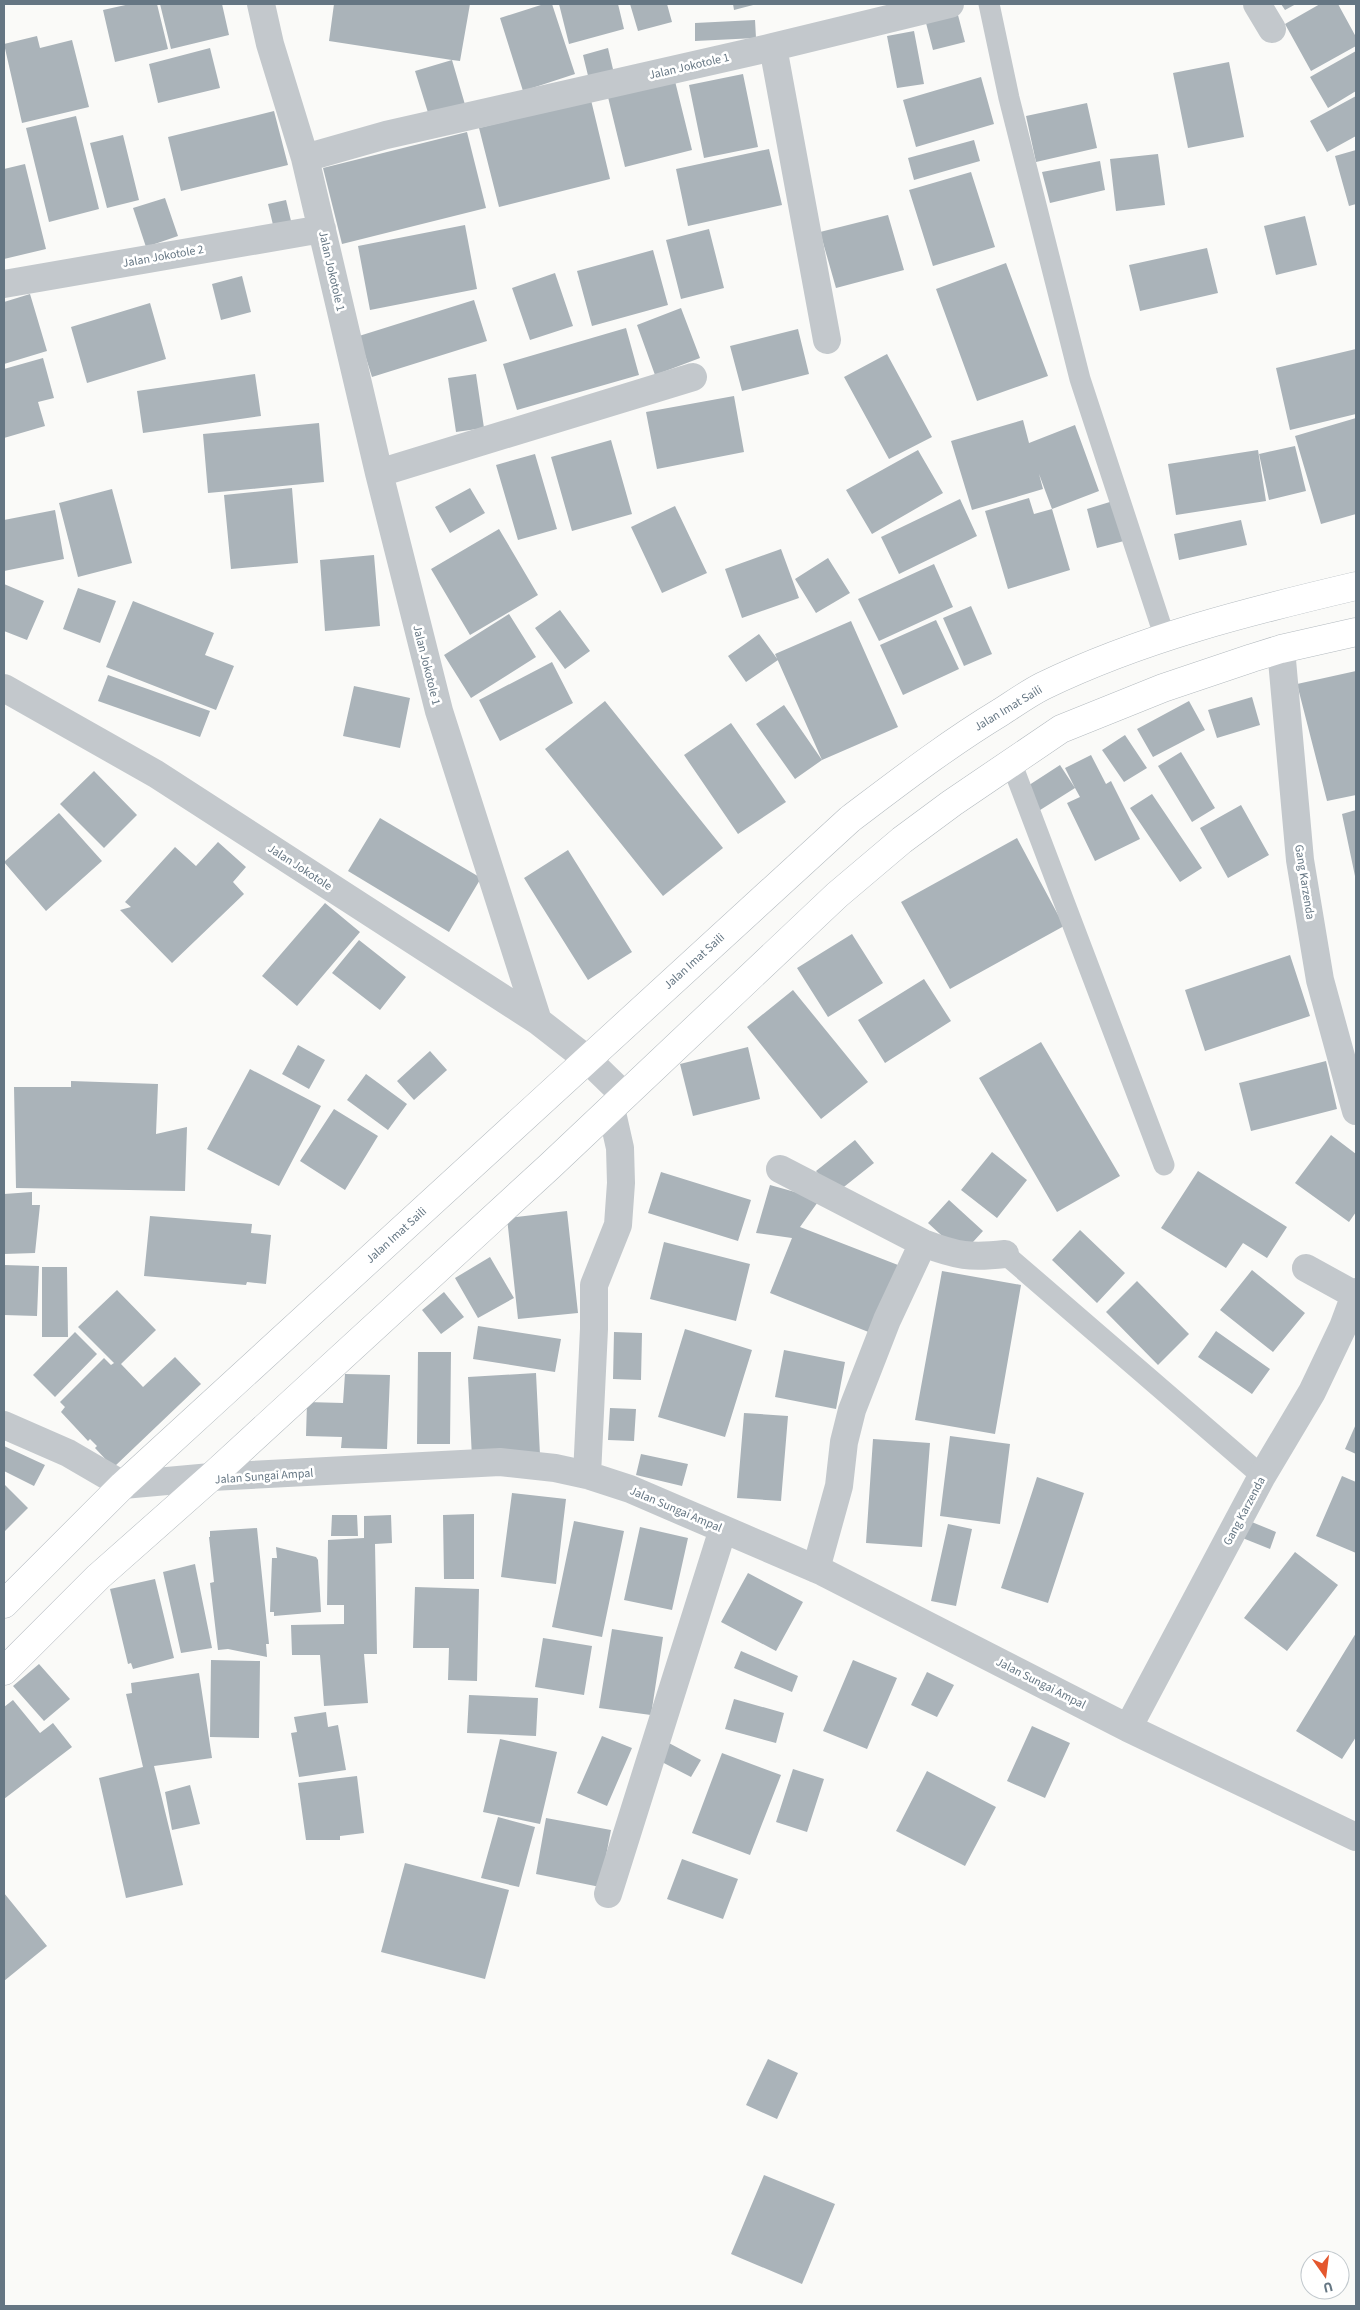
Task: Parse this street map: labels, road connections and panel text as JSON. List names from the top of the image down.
{
  "streets": {
    "main road": ["Jalan Imat Saili", "Jalan Sungai Ampal"],
    "street": [
      "Jalan Jokotole 1",
      "Jalan Jokotole 2",
      "Jalan Jokotole",
      "Gang Karzenda"
    ]
  },
  "crossings": [
    ["Jalan Jokotole 1", "Jalan Jokotole 2"],
    ["Jalan Jokotole 1", "Jalan Jokotole"],
    ["Jalan Imat Saili", "Jalan Jokotole"],
    ["Gang Karzenda", "Jalan Sungai Ampal"]
  ],
  "north": "bottom"
}
